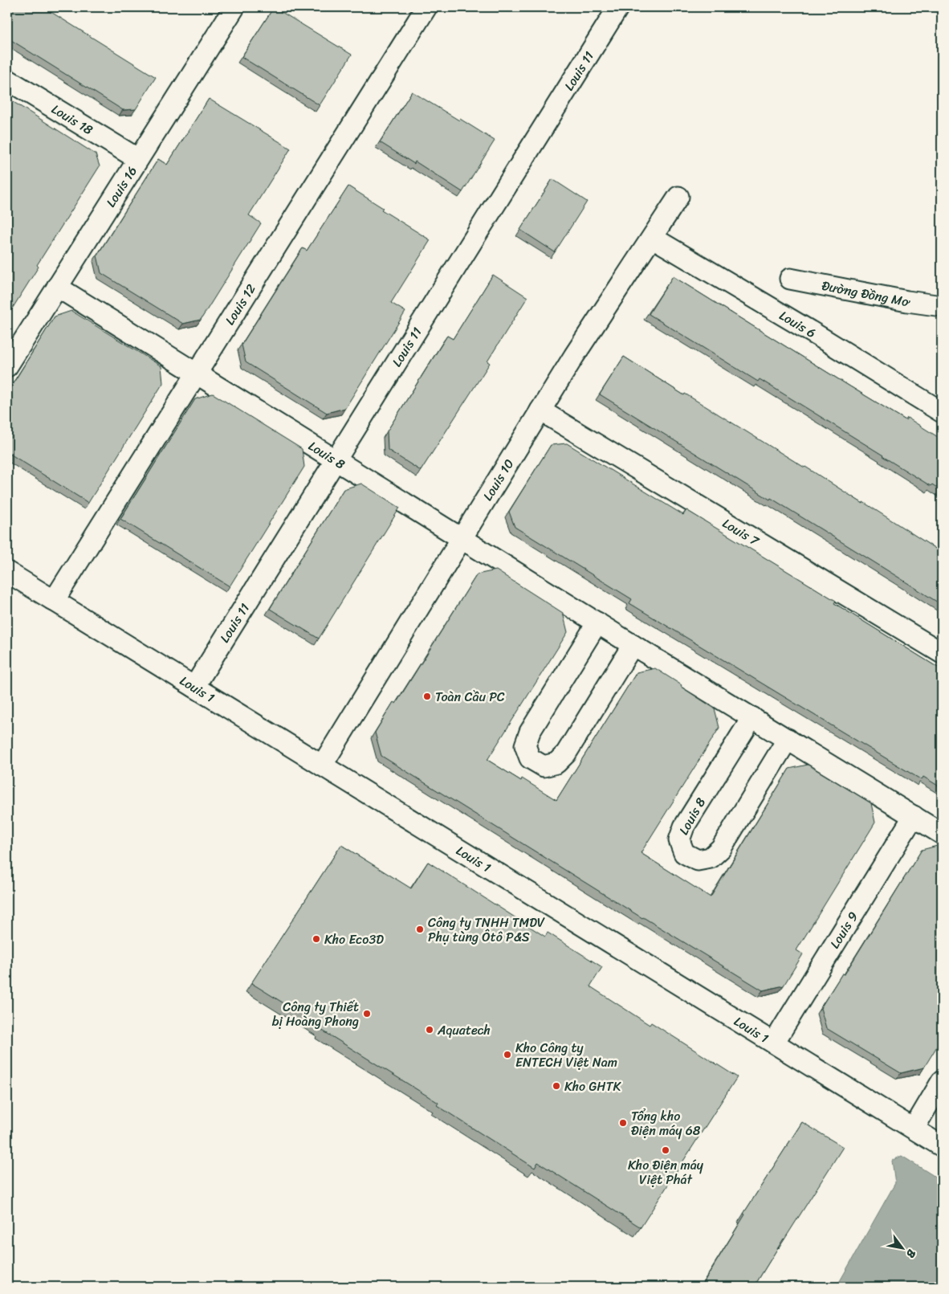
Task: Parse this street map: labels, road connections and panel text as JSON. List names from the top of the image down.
{
  "streets": {
    "street": [
      "Louis 11",
      "Louis 18",
      "Louis 16",
      "Đường Đồng Mơ",
      "Louis 12",
      "Louis 6",
      "Louis 8",
      "Louis 10",
      "Louis 7",
      "Louis 1",
      "Louis 9"
    ]
  },
  "crossings": [
    ["Louis 11", "Louis 8"],
    ["Louis 11", "Louis 1"],
    ["Louis 18", "Louis 16"],
    ["Louis 16", "Louis 8"],
    ["Louis 12", "Louis 8"],
    ["Louis 12", "Louis 1"],
    ["Louis 6", "Louis 10"],
    ["Louis 8", "Louis 10"],
    ["Louis 8", "Louis 9"],
    ["Louis 10", "Louis 7"],
    ["Louis 10", "Louis 1"],
    ["Louis 1", "Louis 9"]
  ],
  "places": [
    "Toàn Cầu PC",
    "Công ty TNHH TMDV Phụ tùng Ôtô P&S",
    "Kho Eco3D",
    "Công ty Thiết bị Hoàng Phong",
    "Aquatech",
    "Kho Công ty ENTECH Việt Nam",
    "Kho GHTK",
    "Tổng kho Điện máy 68",
    "Kho Điện máy Việt Phát"
  ],
  "north": "bottom right"
}
